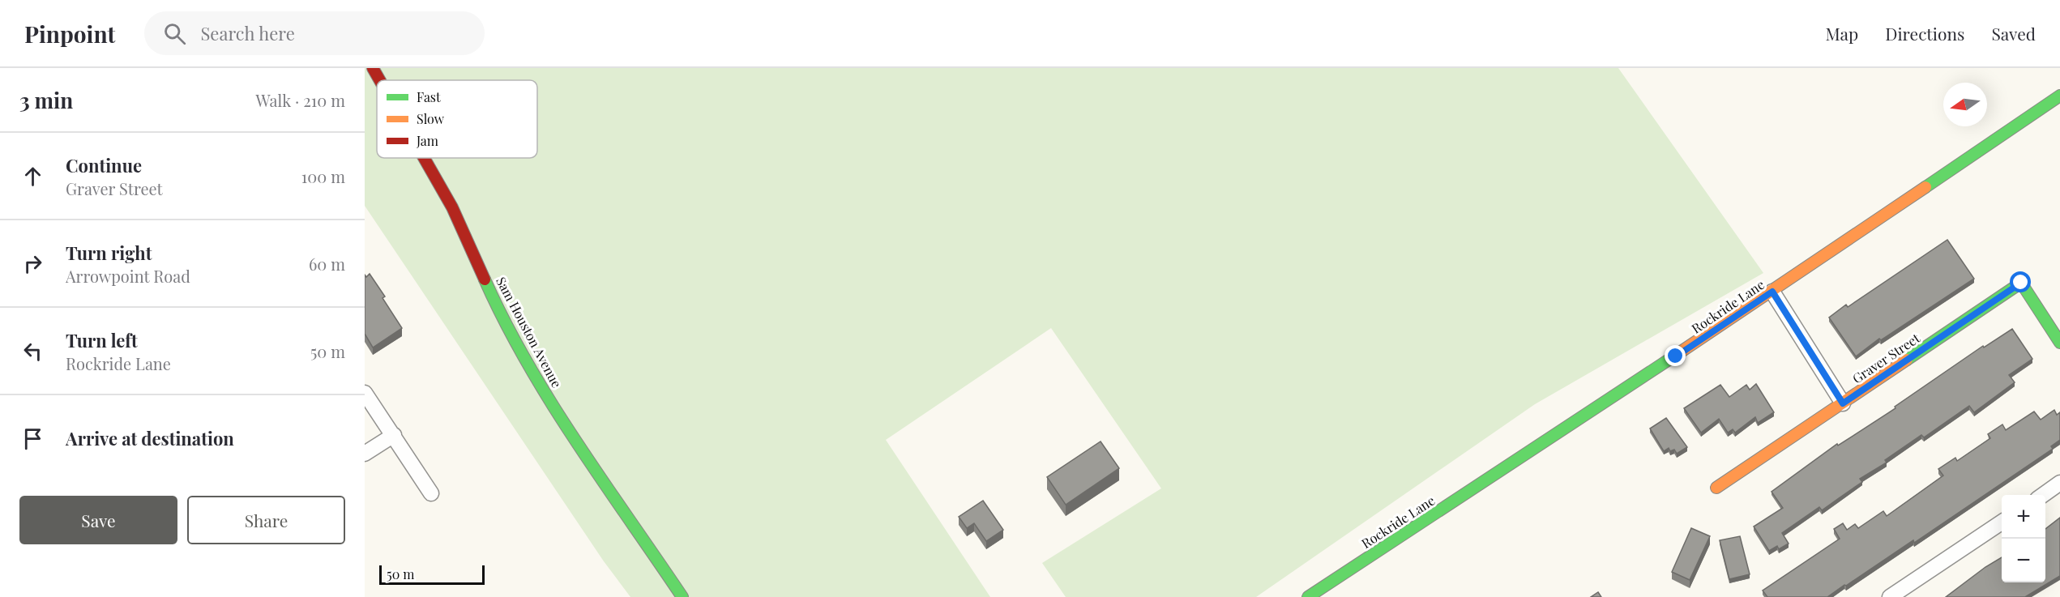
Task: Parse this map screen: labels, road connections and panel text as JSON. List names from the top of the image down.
{
  "streets": {
    "street": ["Rockride Lane", "Sam Houston Avenue", "Graver Street"]
  },
  "legend": ["Fast", "Slow", "Jam"],
  "scale_bar": "50 m",
  "north": "left",
  "page": {
    "header": "Pinpoint",
    "search": "Search here",
    "nav": ["Map", "Directions", "Saved"],
    "heading": ["3 min", "Walk · 210 m"],
    "list": [
      ["Continue", "Graver Street", "100 m"],
      ["Turn right", "Arrowpoint Road", "60 m"],
      ["Turn left", "Rockride Lane", "50 m"],
      "Arrive at destination"
    ],
    "buttons": ["Save", "Share"],
    "map_buttons": ["+", "−"],
    "scale": "50 m"
  }
}
